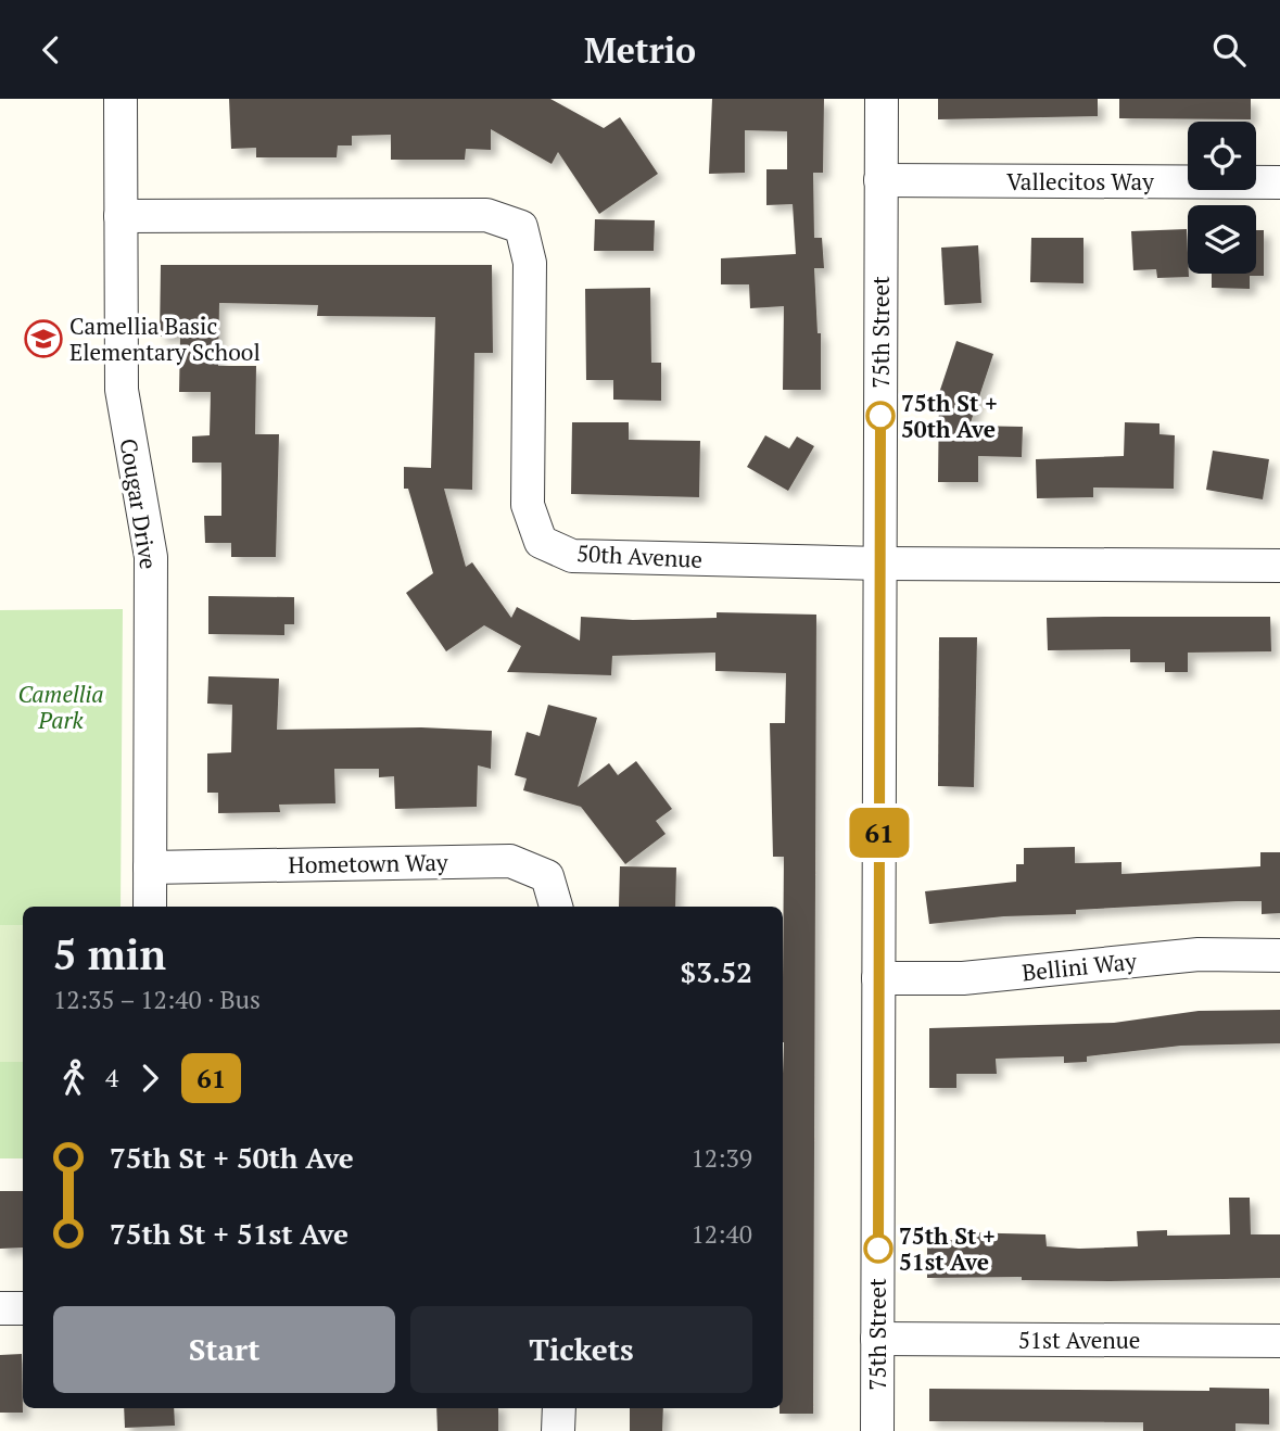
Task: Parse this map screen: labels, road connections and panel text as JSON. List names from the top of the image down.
{
  "streets": {
    "street": [
      "Vallecitos Way",
      "75th Street",
      "Cougar Drive",
      "50th Avenue",
      "Hometown Way",
      "Bellini Way",
      "51st Avenue"
    ]
  },
  "crossings": [
    ["Vallecitos Way", "75th Street"],
    ["75th Street", "50th Avenue"],
    ["75th Street", "Bellini Way"],
    ["75th Street", "51st Avenue"],
    ["Cougar Drive", "50th Avenue"],
    ["Cougar Drive", "Hometown Way"]
  ],
  "parks": ["Camellia Park"],
  "places": {
    "school or university": ["Camellia Basic Elementary School"],
    "other": ["75th St + 50th Ave", "75th St + 51st Ave"]
  },
  "lines": ["bus line 61"],
  "page": {
    "header": "Metrio",
    "on_map": "61",
    "heading": ["5 min", "12:35 – 12:40 · Bus", "$3.52"],
    "legs": ["4", "61"],
    "list": [
      {
        "name": "75th St + 50th Ave",
        "value": "12:39"
      },
      {
        "name": "75th St + 51st Ave",
        "value": "12:40"
      }
    ],
    "buttons": ["Start", "Tickets"]
  }
}
